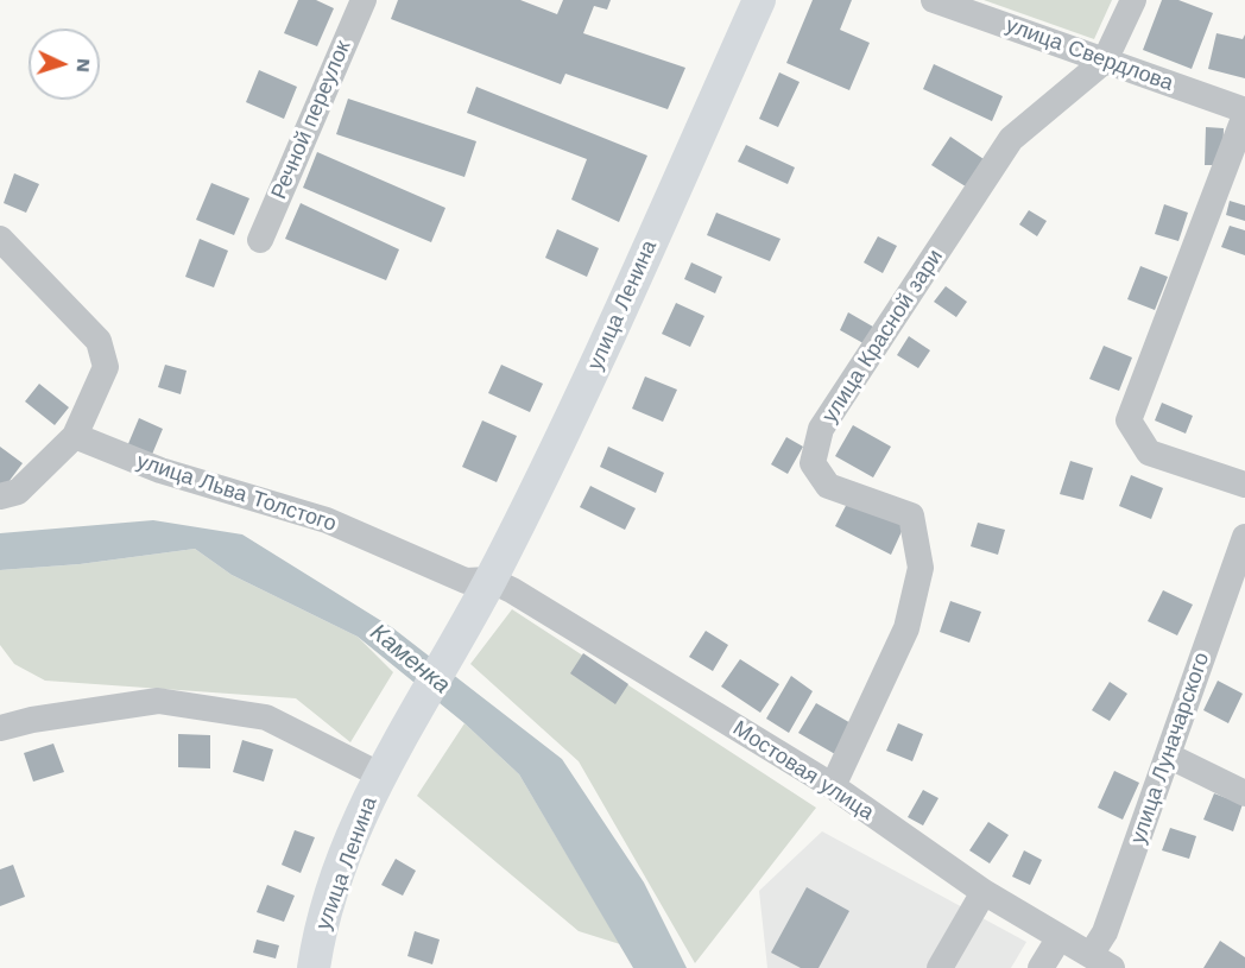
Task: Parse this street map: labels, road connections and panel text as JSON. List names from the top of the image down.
{
  "streets": {
    "main road": ["улица Ленина"],
    "street": [
      "улица Свердлова",
      "Речной переулок",
      "улица Красной зари",
      "улица Льва Толстого",
      "улица Луначарского",
      "Мостовая улица"
    ]
  },
  "crossings": [
    ["улица Свердлова", "улица Красной зари"],
    ["улица Ленина", "улица Льва Толстого"],
    ["улица Ленина", "Мостовая улица"],
    ["улица Красной зари", "Мостовая улица"],
    ["улица Льва Толстого", "Мостовая улица"],
    ["улица Луначарского", "Мостовая улица"]
  ],
  "water": ["Каменка"],
  "north": "right"
}
